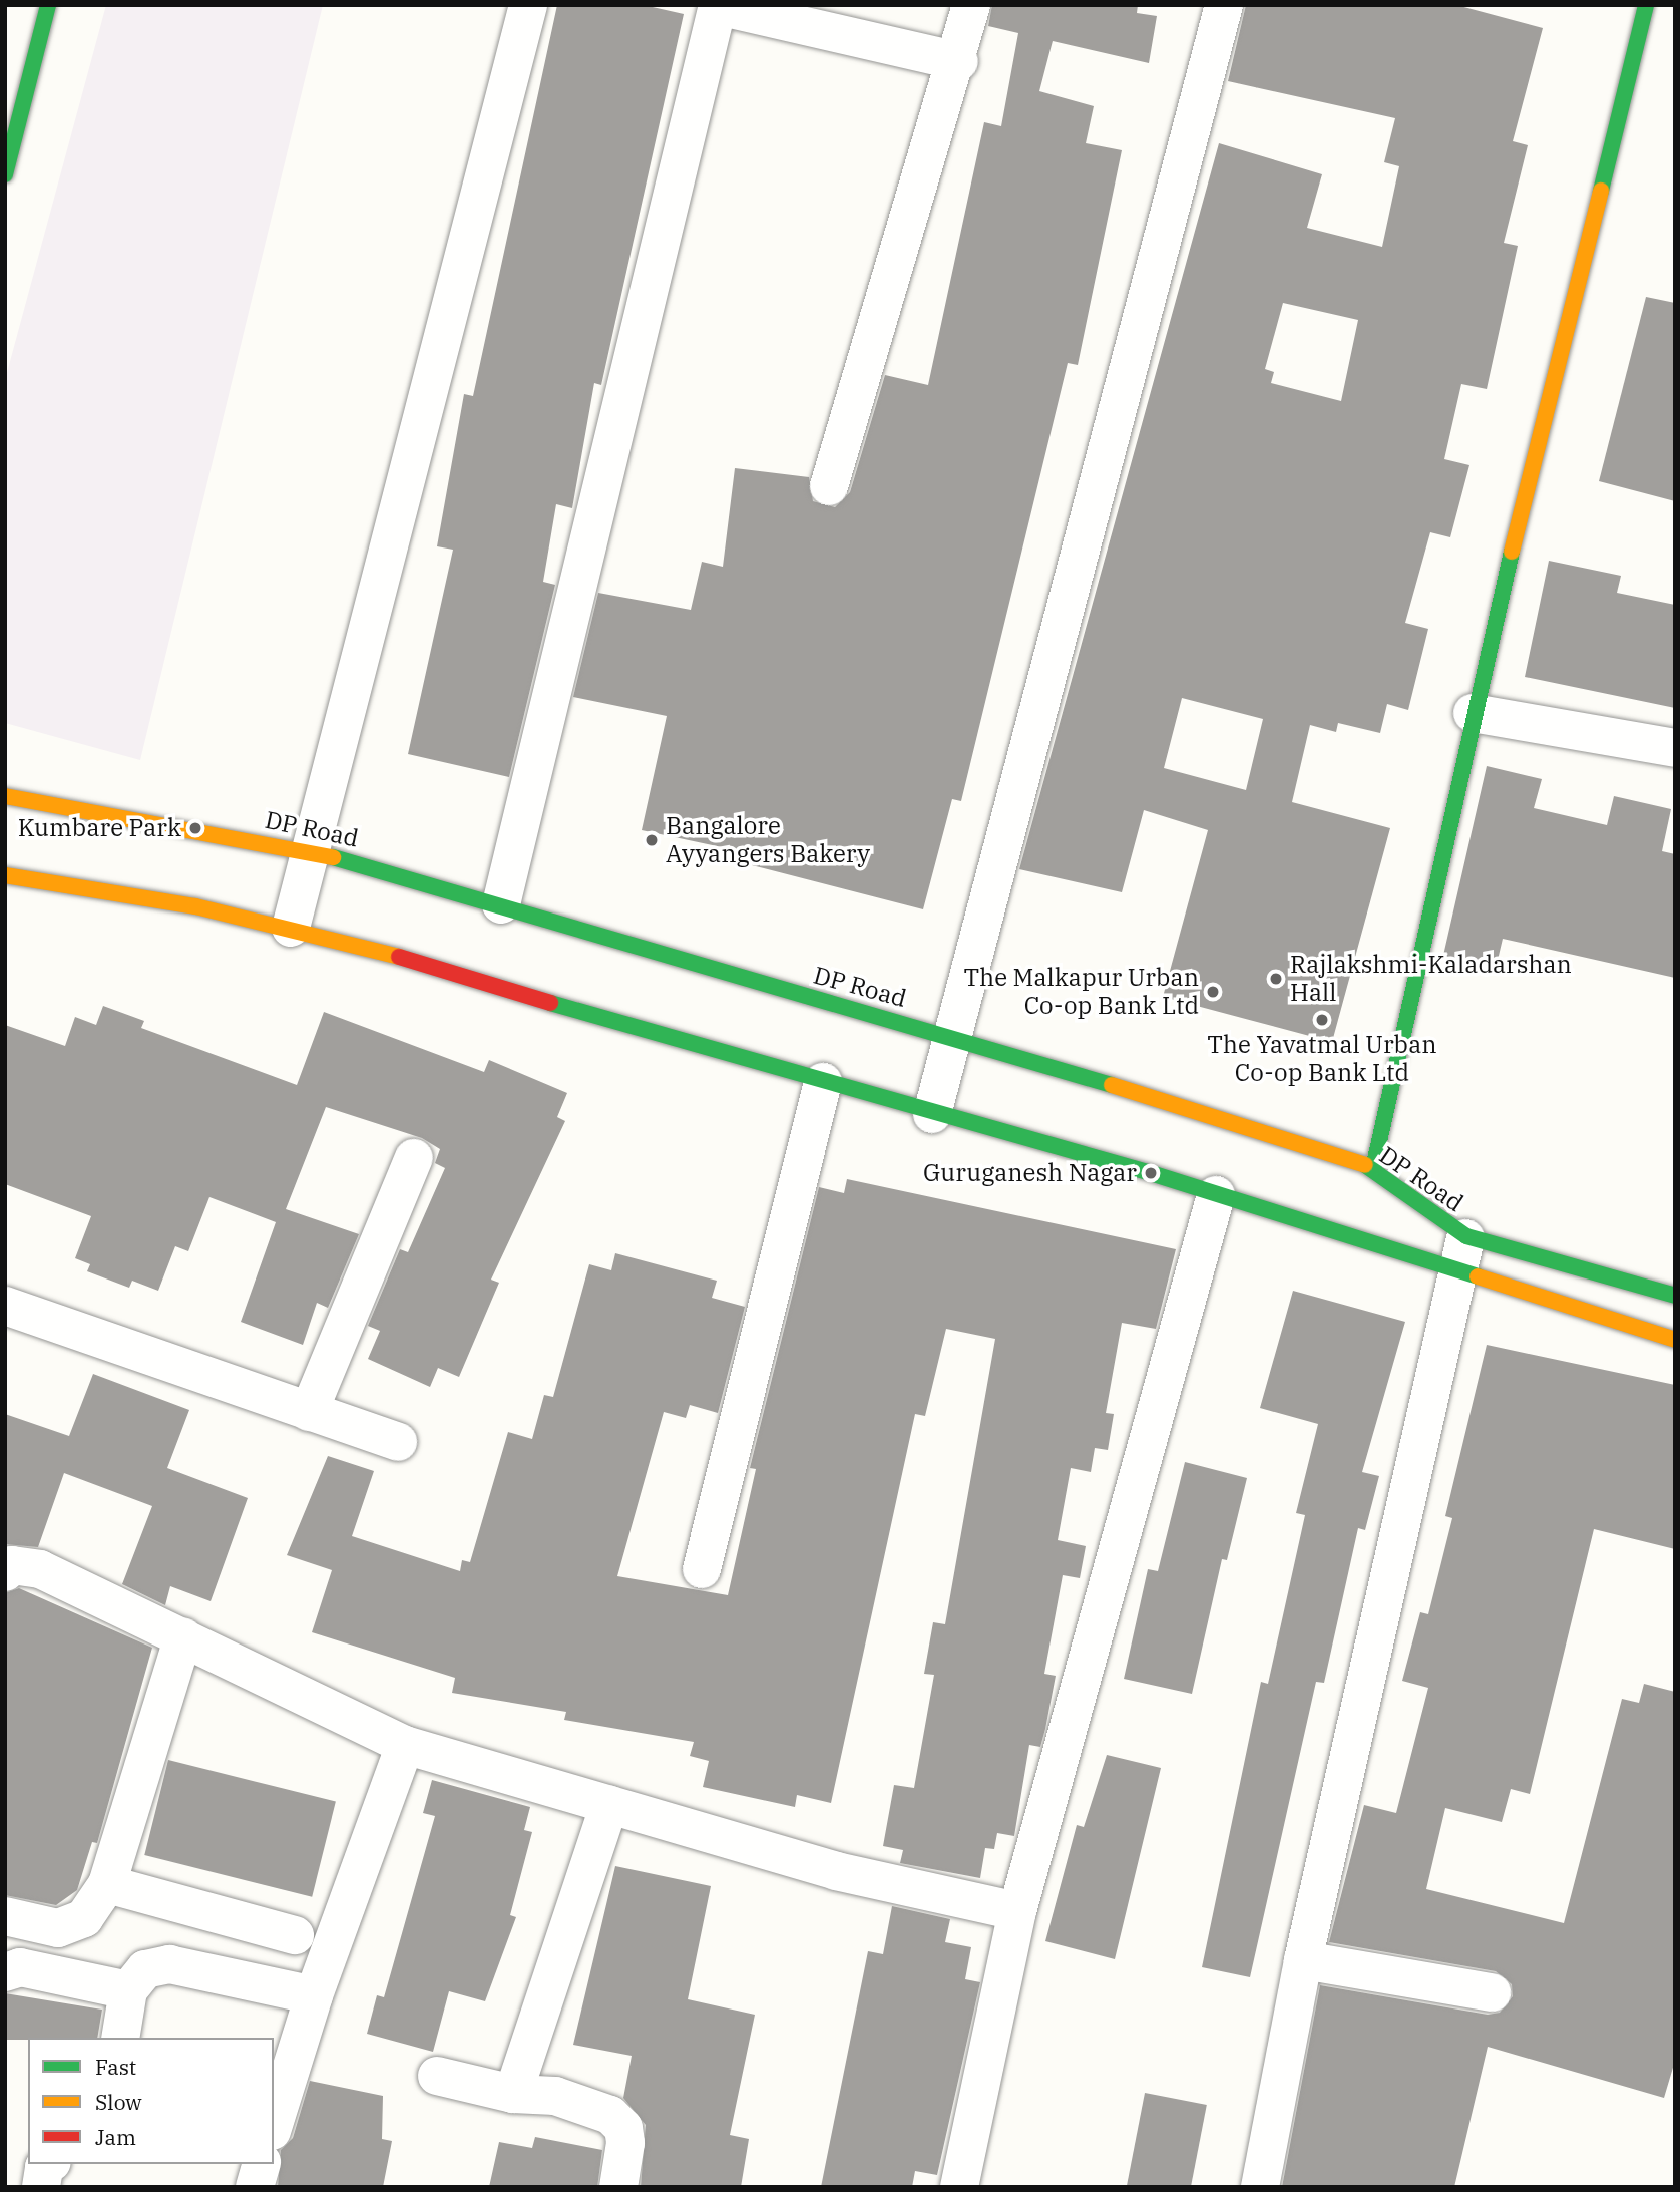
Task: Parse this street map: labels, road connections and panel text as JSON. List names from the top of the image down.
{
  "streets": {
    "main road": ["DP Road"]
  },
  "places": [
    "Kumbare Park",
    "Bangalore Ayyangers Bakery",
    "Rajlakshmi-Kaladarshan Hall",
    "The Malkapur Urban Co-op Bank Ltd",
    "The Yavatmal Urban Co-op Bank Ltd",
    "Guruganesh Nagar"
  ],
  "legend": ["Fast", "Slow", "Jam"]
}
